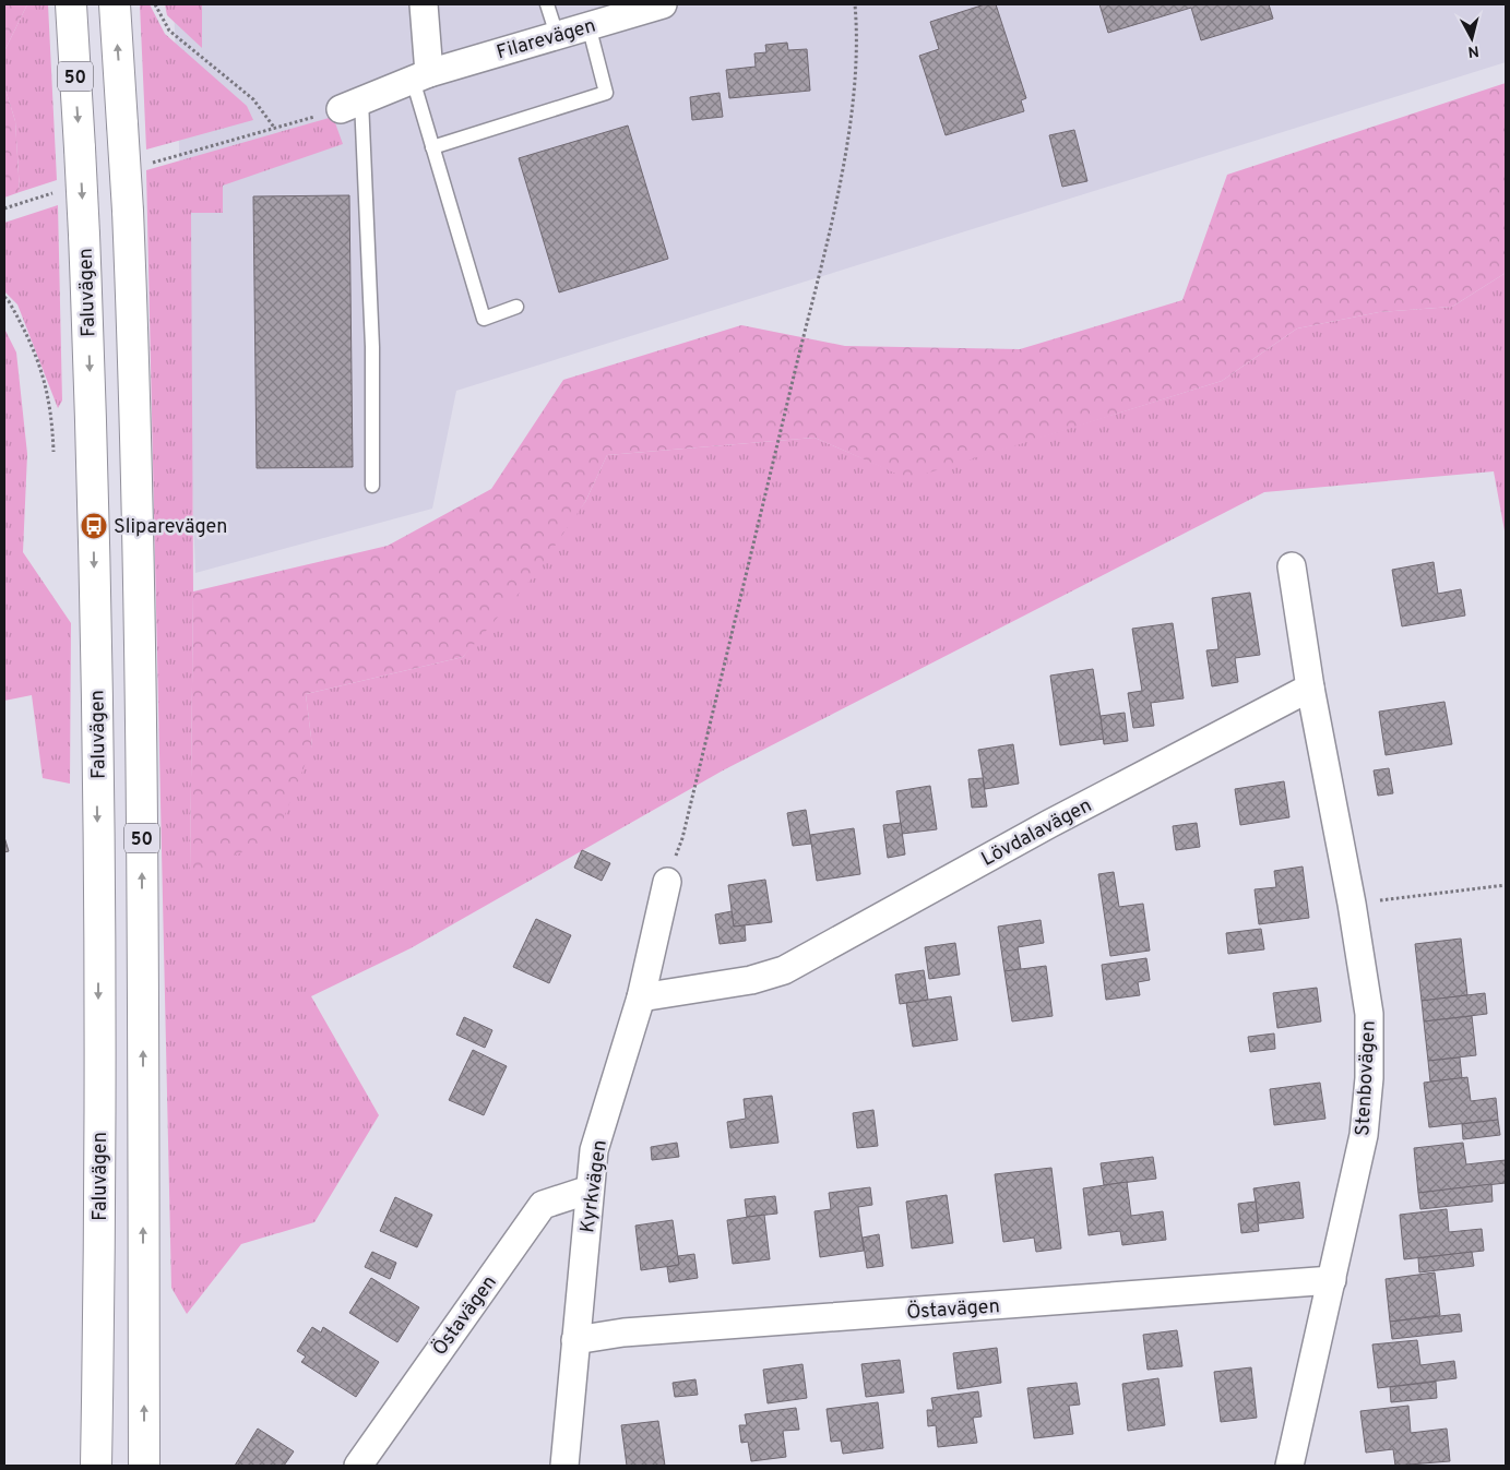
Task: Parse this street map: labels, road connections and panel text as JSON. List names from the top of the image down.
{
  "streets": {
    "highway": ["50", "Faluvägen"],
    "street": [
      "Filarevägen",
      "Lövdalavägen",
      "Stenbovägen",
      "Kyrkvägen",
      "Östavägen"
    ]
  },
  "crossings": [
    ["Lövdalavägen", "Stenbovägen"],
    ["Lövdalavägen", "Kyrkvägen"],
    ["Stenbovägen", "Östavägen"],
    ["Kyrkvägen", "Östavägen"]
  ],
  "places": {
    "bus stop": ["Sliparevägen"]
  },
  "north": "bottom"
}
